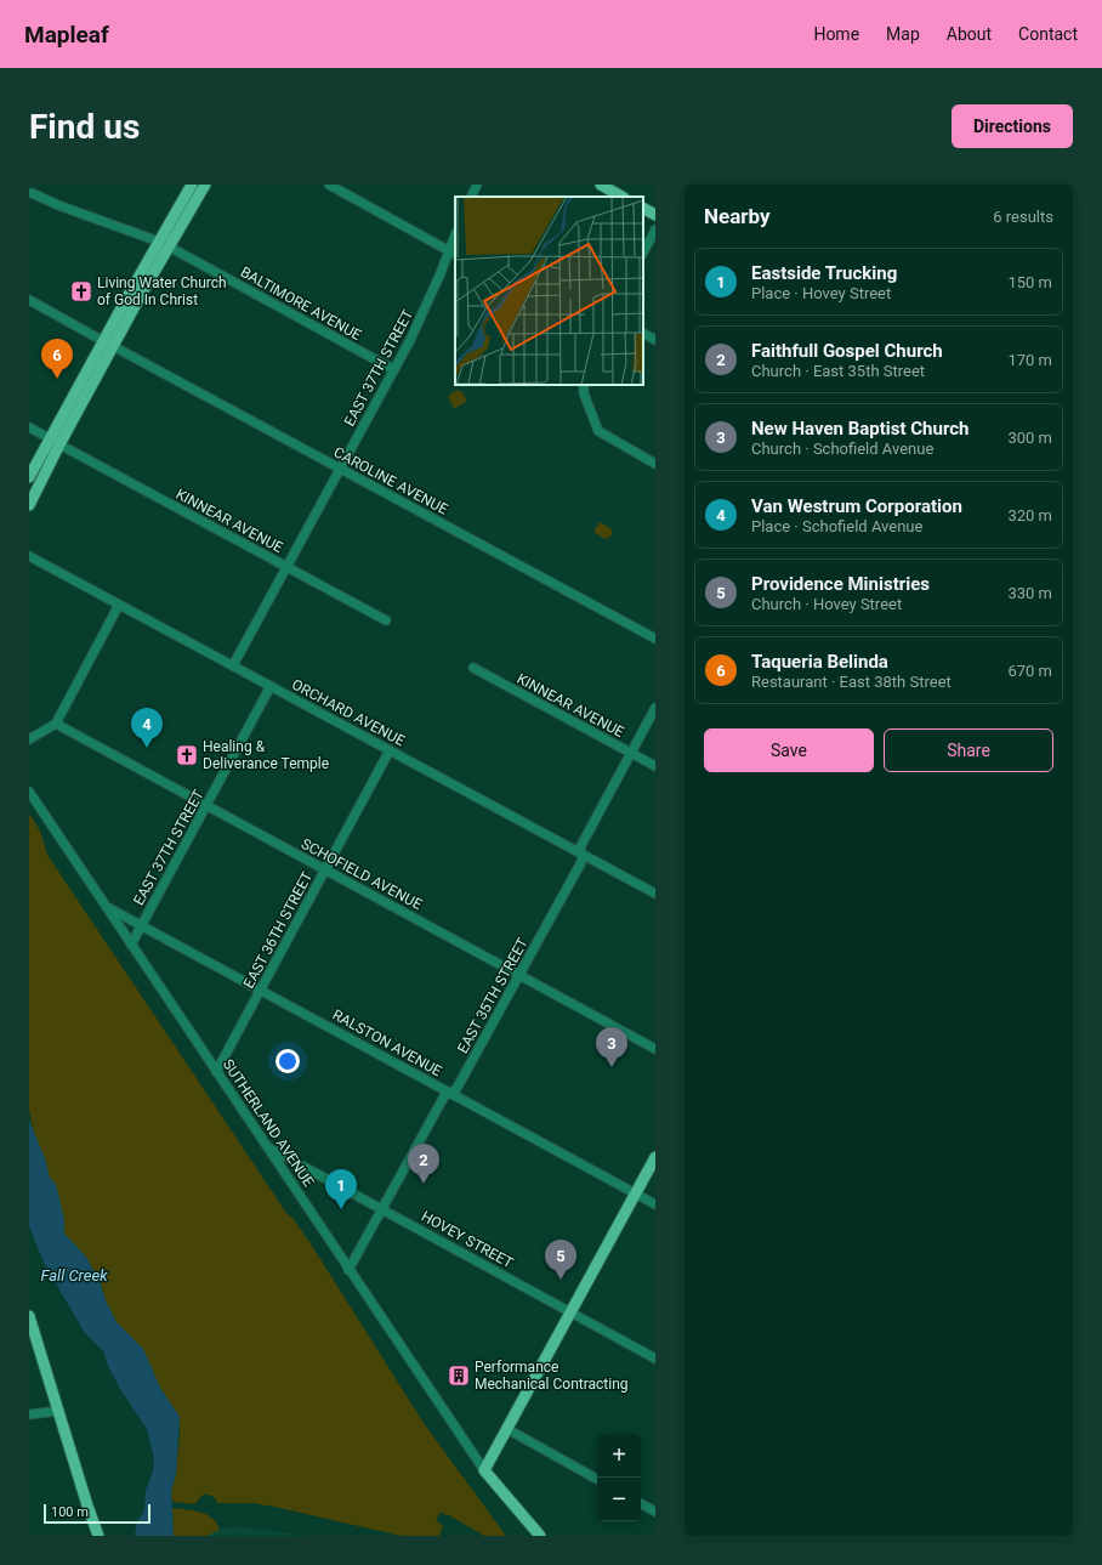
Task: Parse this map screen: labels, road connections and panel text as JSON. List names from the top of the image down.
{
  "streets": {
    "main road": ["SUTHERLAND AVENUE"],
    "street": [
      "BALTIMORE AVENUE",
      "EAST 37TH STREET",
      "CAROLINE AVENUE",
      "KINNEAR AVENUE",
      "ORCHARD AVENUE",
      "SCHOFIELD AVENUE",
      "EAST 36TH STREET",
      "EAST 35TH STREET",
      "RALSTON AVENUE",
      "HOVEY STREET"
    ]
  },
  "crossings": [
    ["BALTIMORE AVENUE", "EAST 37TH STREET"],
    ["EAST 37TH STREET", "CAROLINE AVENUE"],
    ["EAST 37TH STREET", "KINNEAR AVENUE"],
    ["EAST 37TH STREET", "ORCHARD AVENUE"],
    ["EAST 37TH STREET", "SCHOFIELD AVENUE"],
    ["EAST 37TH STREET", "RALSTON AVENUE"],
    ["EAST 37TH STREET", "SUTHERLAND AVENUE"],
    ["KINNEAR AVENUE", "EAST 35TH STREET"],
    ["ORCHARD AVENUE", "EAST 36TH STREET"],
    ["ORCHARD AVENUE", "EAST 35TH STREET"],
    ["SCHOFIELD AVENUE", "EAST 36TH STREET"],
    ["SCHOFIELD AVENUE", "EAST 35TH STREET"],
    ["EAST 36TH STREET", "RALSTON AVENUE"],
    ["EAST 36TH STREET", "SUTHERLAND AVENUE"],
    ["EAST 35TH STREET", "RALSTON AVENUE"],
    ["EAST 35TH STREET", "SUTHERLAND AVENUE"],
    ["EAST 35TH STREET", "HOVEY STREET"],
    ["RALSTON AVENUE", "SUTHERLAND AVENUE"],
    ["SUTHERLAND AVENUE", "HOVEY STREET"]
  ],
  "water": ["Fall Creek"],
  "places": {
    "church": ["Living Water Church of God In Christ", "Healing & Deliverance Temple"],
    "building": ["Performance Mechanical Contracting"]
  },
  "scale_bar": "100 m",
  "page": {
    "header": "Mapleaf",
    "nav": [
      "Home",
      "Map",
      "About",
      "Contact"
    ],
    "buttons": [
      "Directions",
      ["Save", "Share"]
    ],
    "title": "Find us",
    "heading": ["Nearby", "6 results"],
    "list": [
      {
        "mark": "1",
        "name": "Eastside Trucking",
        "note": "Place · Hovey Street",
        "value": "150 m"
      },
      {
        "mark": "2",
        "name": "Faithfull Gospel Church",
        "note": "Church · East 35th Street",
        "value": "170 m"
      },
      {
        "mark": "3",
        "name": "New Haven Baptist Church",
        "note": "Church · Schofield Avenue",
        "value": "300 m"
      },
      {
        "mark": "4",
        "name": "Van Westrum Corporation",
        "note": "Place · Schofield Avenue",
        "value": "320 m"
      },
      {
        "mark": "5",
        "name": "Providence Ministries",
        "note": "Church · Hovey Street",
        "value": "330 m"
      },
      {
        "mark": "6",
        "name": "Taqueria Belinda",
        "note": "Restaurant · East 38th Street",
        "value": "670 m"
      }
    ],
    "pins": [
      "6",
      "4",
      "3",
      "2",
      "1",
      "5"
    ],
    "map_buttons": ["+", "−"],
    "scale": "100 m"
  }
}
